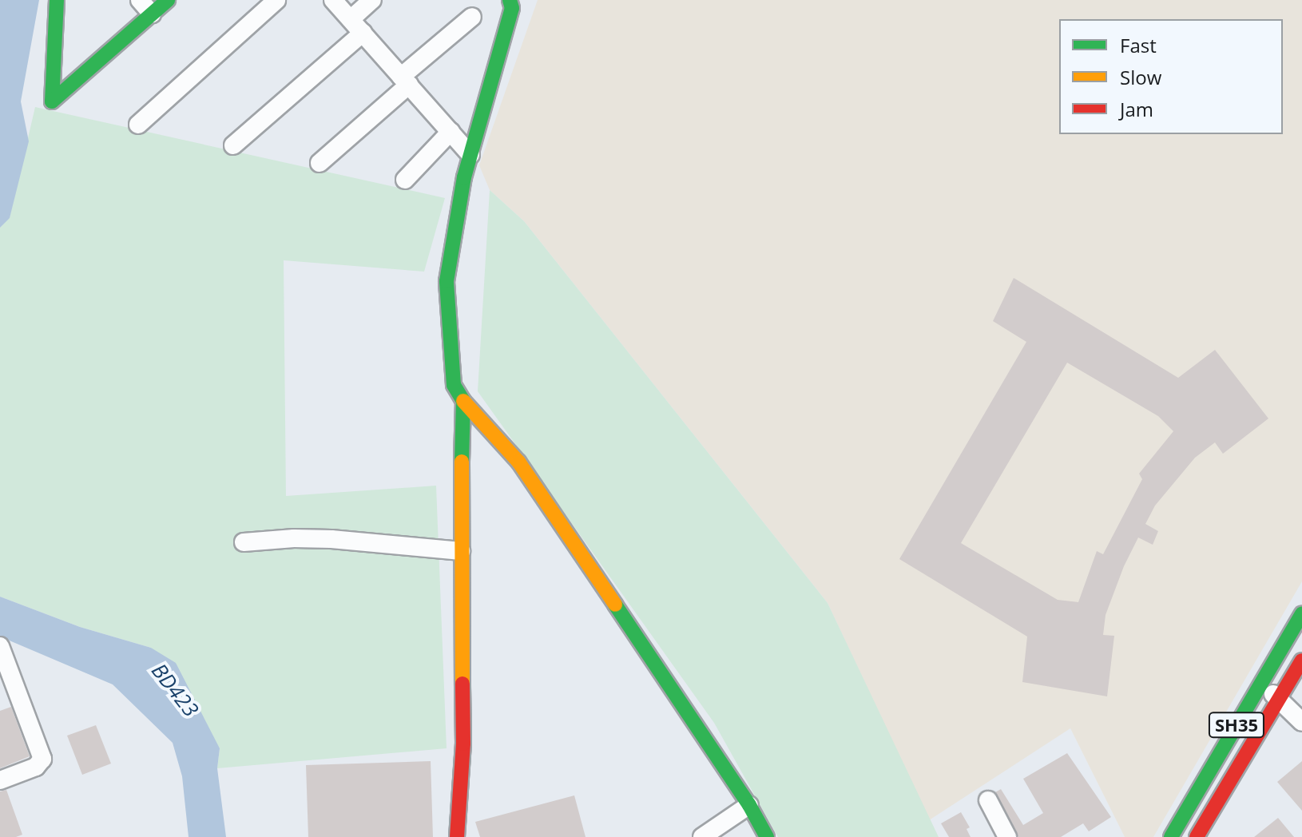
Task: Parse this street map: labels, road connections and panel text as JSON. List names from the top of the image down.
{
  "streets": {
    "street": ["SH35"]
  },
  "water": ["BD423"],
  "legend": ["Fast", "Slow", "Jam"]
}
